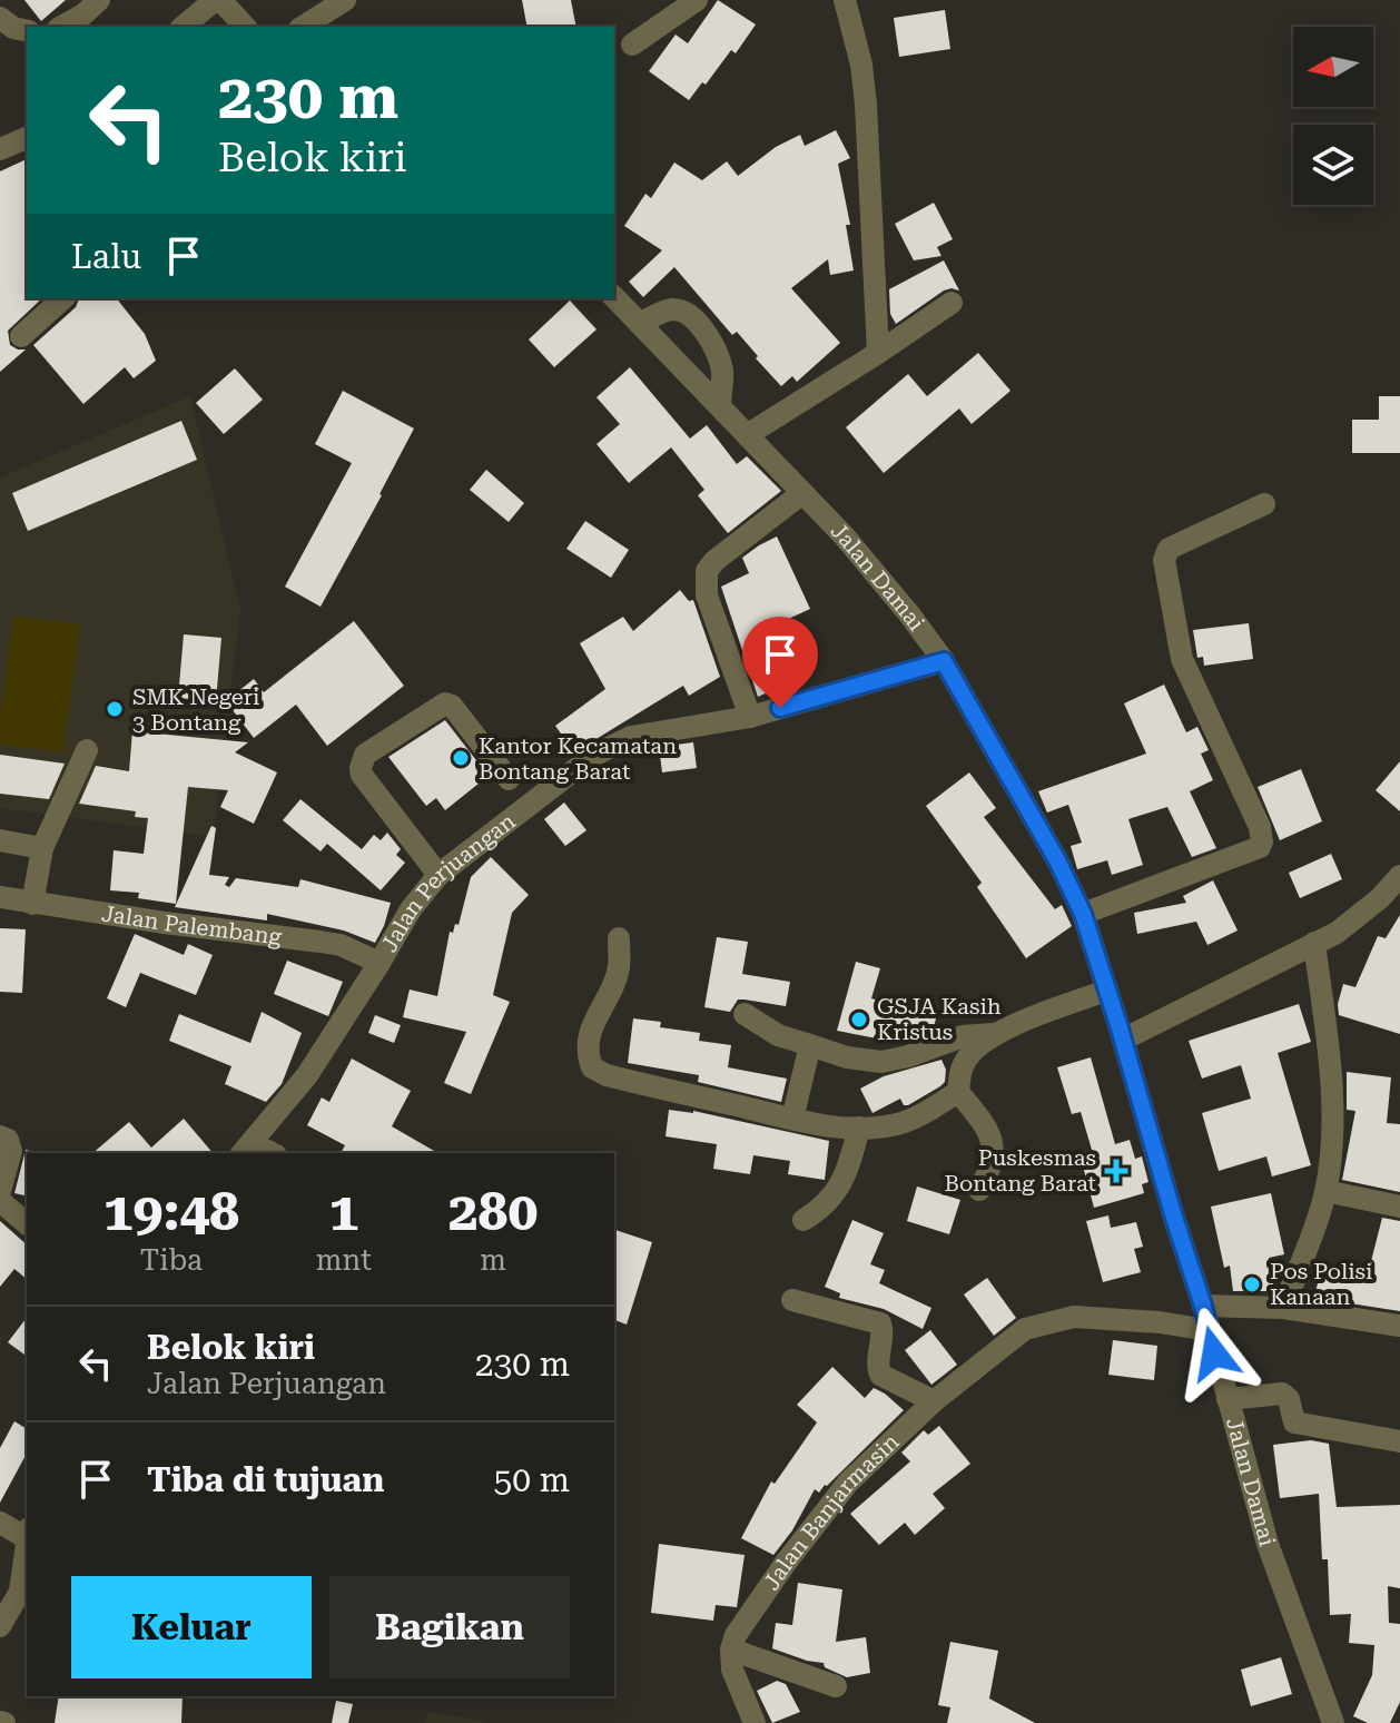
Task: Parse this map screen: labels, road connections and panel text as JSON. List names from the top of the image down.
{
  "streets": {
    "street": [
      "Jalan Damai",
      "Jalan Perjuangan",
      "Jalan Palembang",
      "Jalan Banjarmasin"
    ]
  },
  "crossings": [
    ["Jalan Damai", "Jalan Perjuangan"],
    ["Jalan Damai", "Jalan Banjarmasin"],
    ["Jalan Perjuangan", "Jalan Palembang"]
  ],
  "places": {
    "other": [
      "SMK Negeri 3 Bontang",
      "Kantor Kecamatan Bontang Barat",
      "GSJA Kasih Kristus",
      "Pos Polisi Kanaan"
    ],
    "health": ["Puskesmas Bontang Barat"]
  },
  "north": "left",
  "page": {
    "turn": ["230 m", "Belok kiri"],
    "then": "Lalu",
    "eta": [
      "19:48",
      "Tiba",
      "1",
      "mnt",
      "280",
      "m"
    ],
    "list": [
      {
        "name": "Belok kiri",
        "note": "Jalan Perjuangan",
        "value": "230 m"
      },
      {
        "name": "Tiba di tujuan",
        "value": "50 m"
      }
    ],
    "buttons": ["Keluar", "Bagikan"]
  }
}
